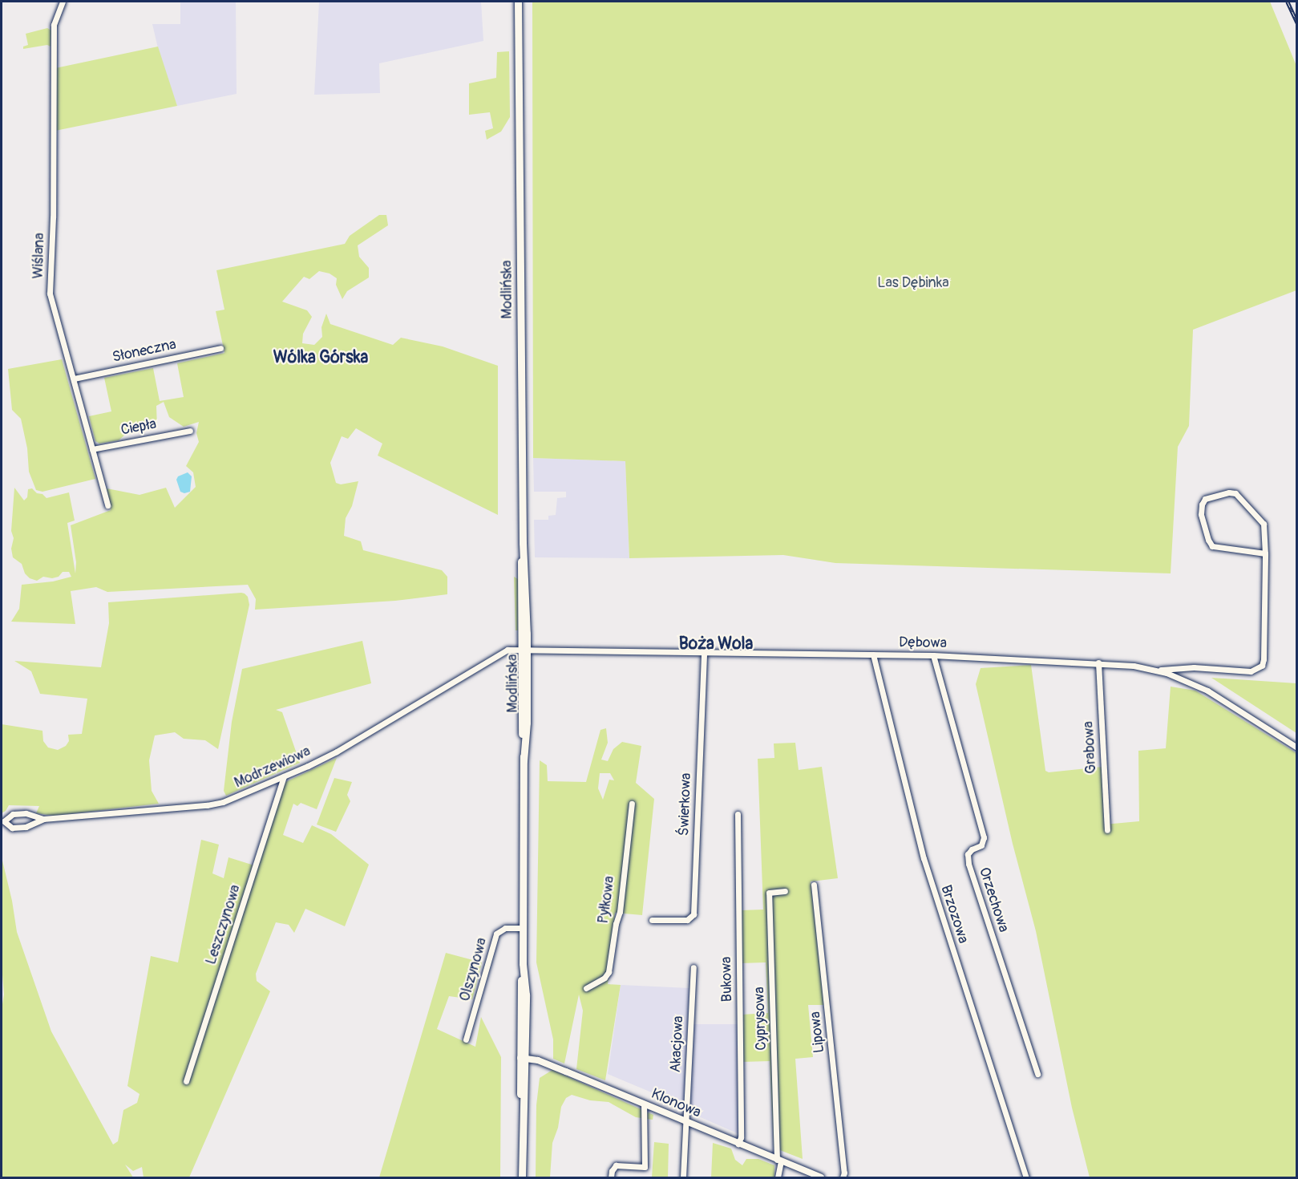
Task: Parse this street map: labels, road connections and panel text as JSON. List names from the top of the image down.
{
  "streets": {
    "main road": ["Modlińska"],
    "street": [
      "Wiślana",
      "Słoneczna",
      "Ciepła",
      "Dębowa",
      "Grabowa",
      "Modrzewiowa",
      "Świerkowa",
      "Pyłkowa",
      "Orzechowa",
      "Brzozowa",
      "Leszczynowa",
      "Olszynowa",
      "Bukowa",
      "Cyprysowa",
      "Lipowa",
      "Akacjowa",
      "Klonowa"
    ]
  },
  "crossings": [
    ["Wiślana", "Słoneczna"],
    ["Wiślana", "Ciepła"],
    ["Modlińska", "Dębowa"],
    ["Modlińska", "Modrzewiowa"],
    ["Modlińska", "Olszynowa"],
    ["Modlińska", "Klonowa"],
    ["Dębowa", "Grabowa"],
    ["Dębowa", "Modrzewiowa"],
    ["Dębowa", "Świerkowa"],
    ["Dębowa", "Orzechowa"],
    ["Dębowa", "Brzozowa"],
    ["Modrzewiowa", "Leszczynowa"],
    ["Bukowa", "Klonowa"],
    ["Cyprysowa", "Klonowa"],
    ["Akacjowa", "Klonowa"]
  ],
  "districts": ["Wólka Górska", "Boża Wola"],
  "parks": ["Las Dębinka"]
}
